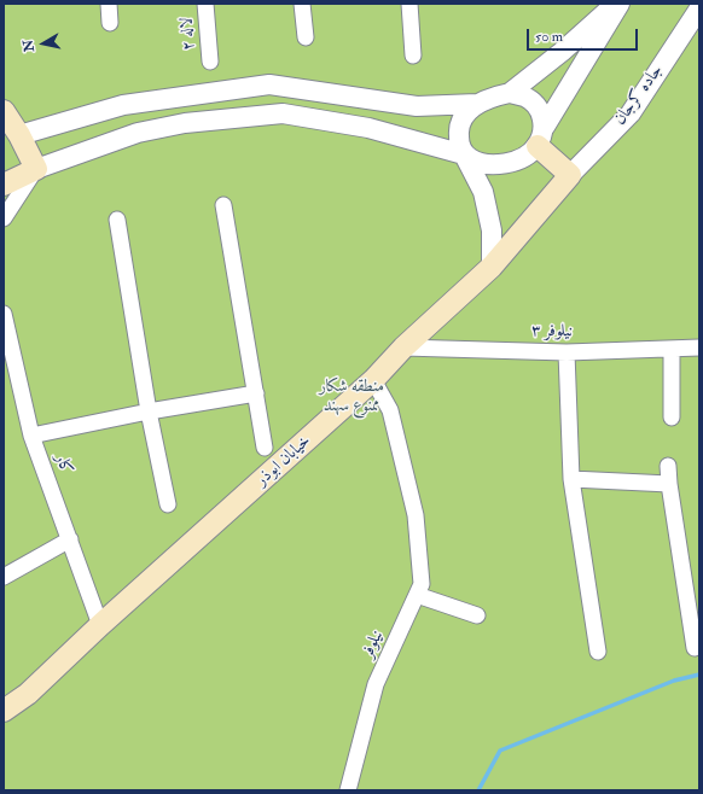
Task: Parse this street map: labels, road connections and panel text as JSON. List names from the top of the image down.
{
  "streets": {
    "main road": ["خیابان ابوذر"],
    "street": [
      "لاله ۲",
      "جاده کرجان",
      "نیلوفر ۳",
      "کار",
      "نیلوفر"
    ]
  },
  "crossings": [
    ["جاده کرجان", "خیابان ابوذر"],
    ["نیلوفر ۳", "خیابان ابوذر"],
    ["خیابان ابوذر", "کار"],
    ["خیابان ابوذر", "نیلوفر"]
  ],
  "parks": ["منطقه شکار ممنوع سهند"],
  "scale_bar": "50 m",
  "north": "left"
}
